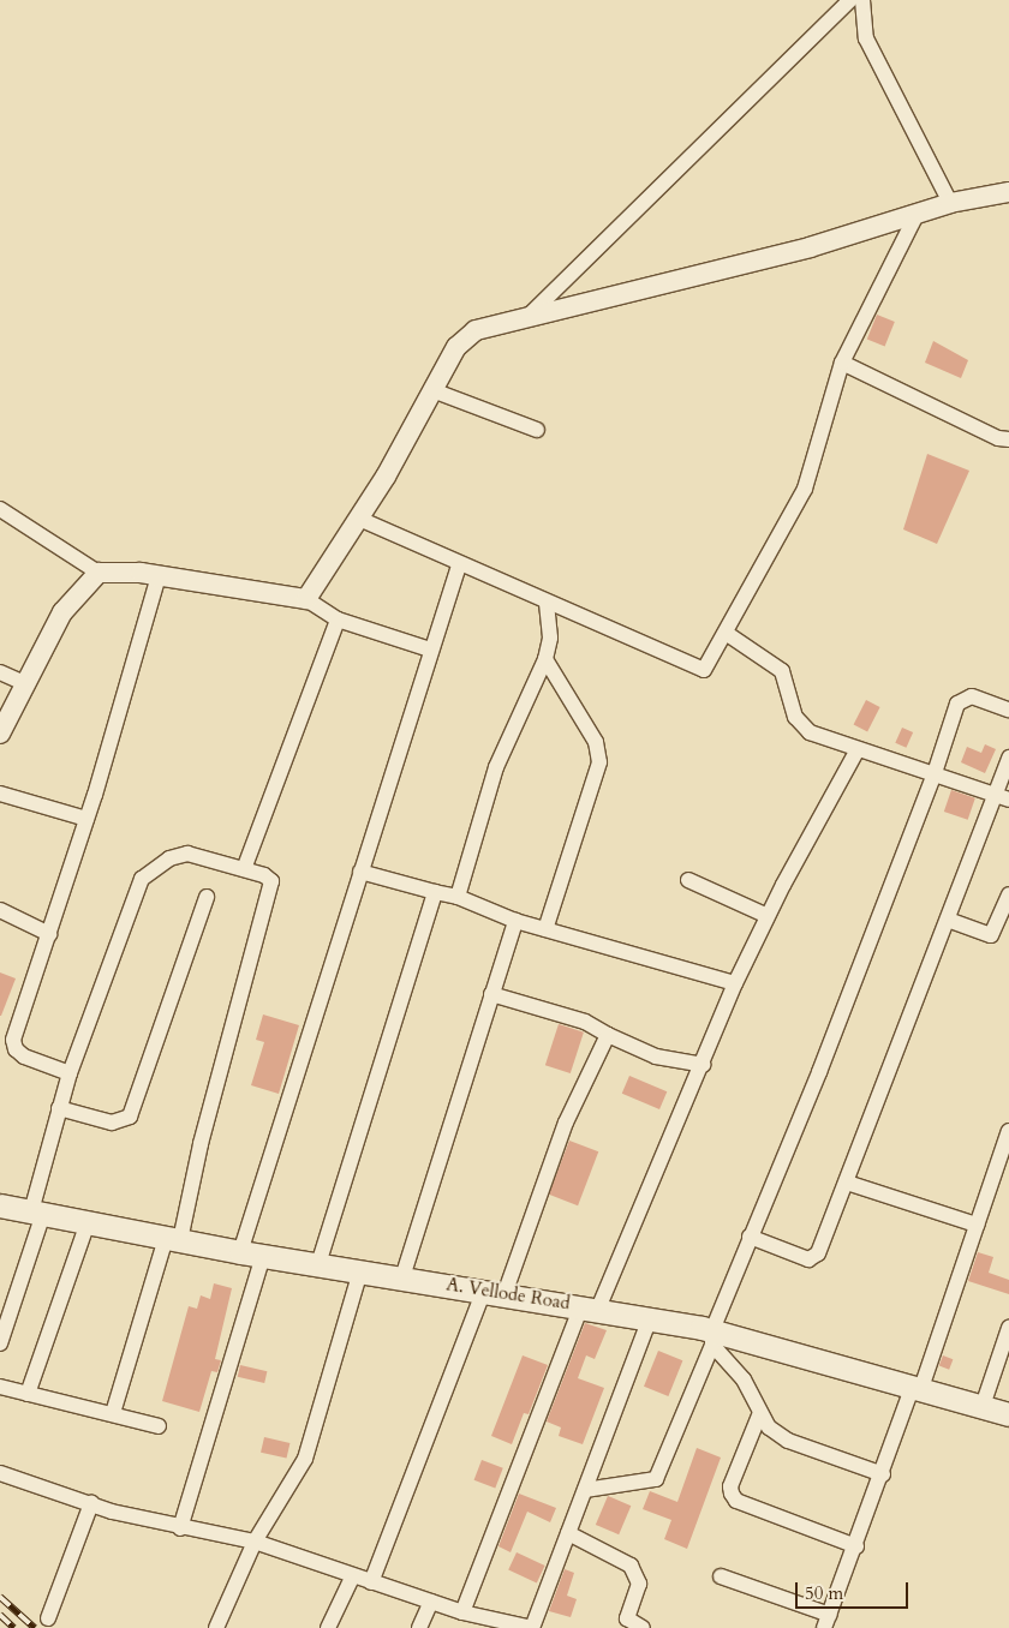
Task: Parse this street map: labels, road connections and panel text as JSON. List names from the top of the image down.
{
  "streets": {
    "main road": ["A. Vellode Road"]
  },
  "scale_bar": "50 m"
}
